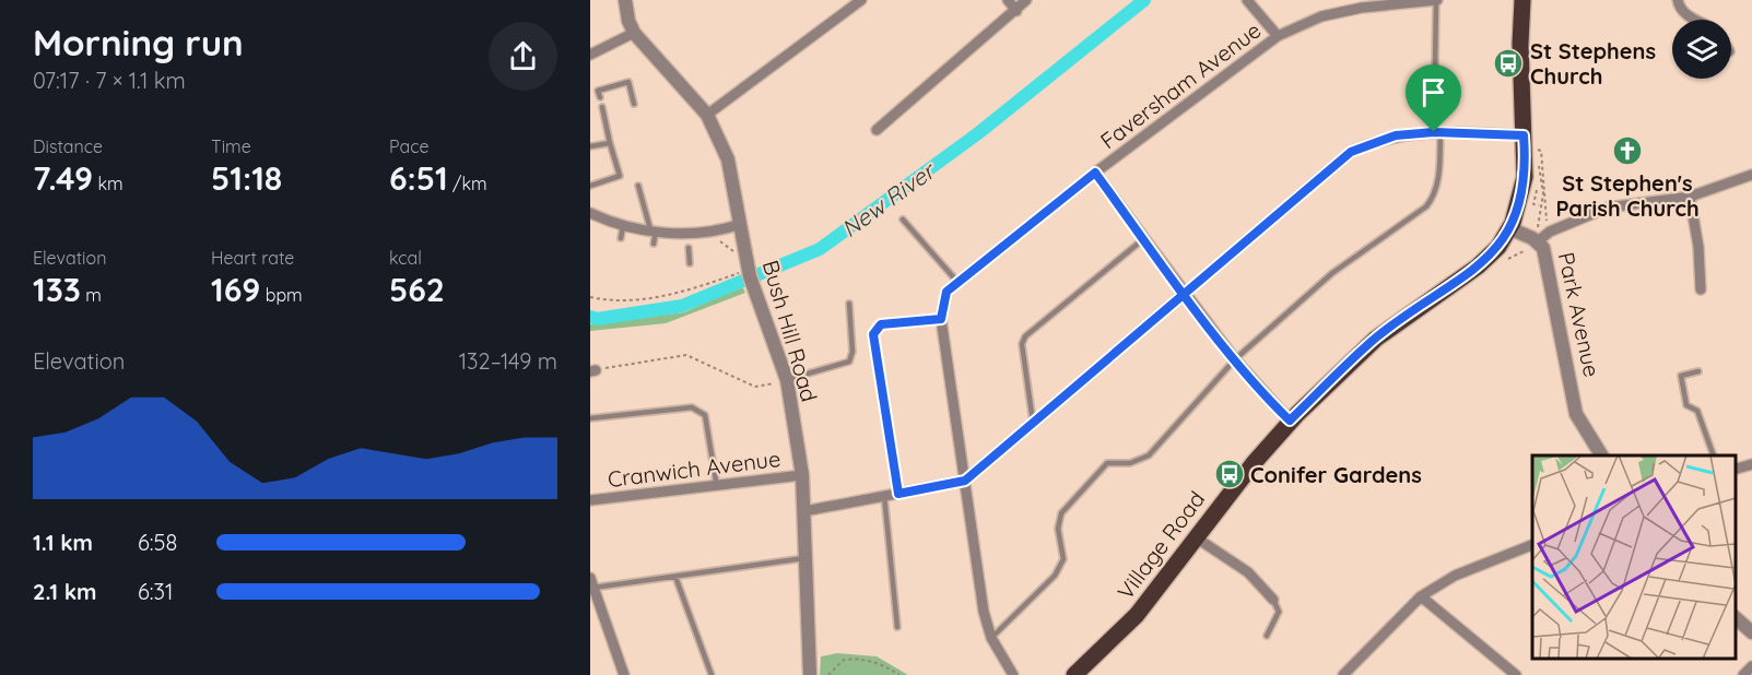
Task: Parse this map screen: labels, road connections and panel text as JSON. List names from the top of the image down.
{
  "streets": {
    "main road": ["Village Road"],
    "street": [
      "Faversham Avenue",
      "Park Avenue",
      "Bush Hill Road",
      "Cranwich Avenue"
    ]
  },
  "crossings": [
    ["Park Avenue", "Village Road"],
    ["Bush Hill Road", "Cranwich Avenue"]
  ],
  "water": ["New River"],
  "places": {
    "bus stop": ["St Stephens Church", "Conifer Gardens"],
    "church": ["St Stephen's Parish Church"]
  },
  "page": {
    "heading": ["Morning run", "07:17 · 7 × 1.1 km"],
    "stats": [
      ["Distance", "7.49 km"],
      ["Time", "51:18"],
      ["Pace", "6:51 /km"],
      ["Elevation", "133 m"],
      ["Heart rate", "169 bpm"],
      ["kcal", "562"]
    ],
    "chart": ["Elevation", "132–149 m"],
    "list": [
      {
        "name": "1.1 km",
        "note": "6:58"
      },
      {
        "name": "2.1 km",
        "note": "6:31"
      }
    ]
  }
}
